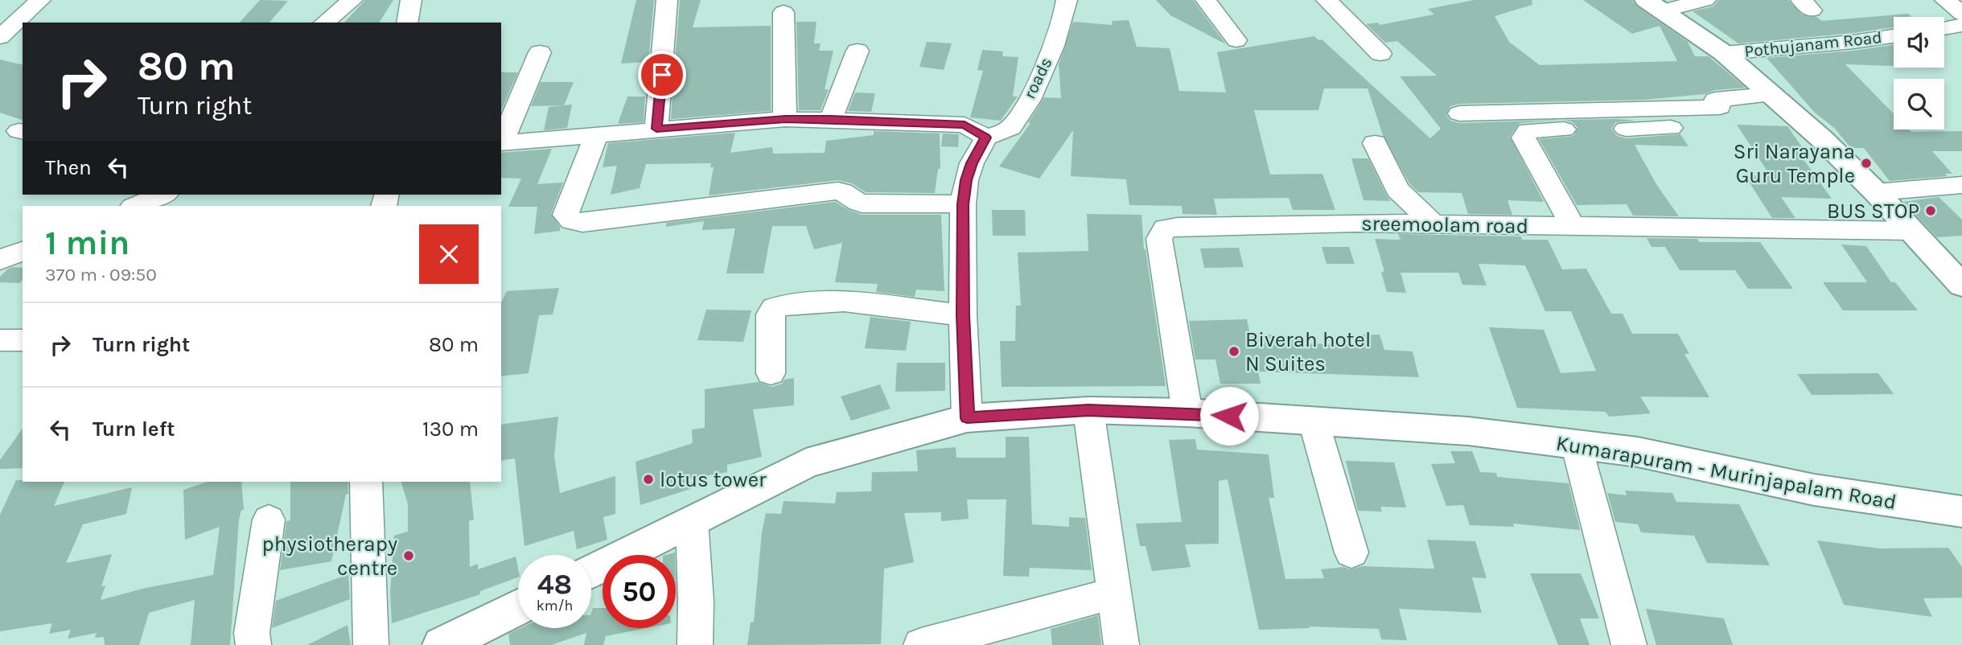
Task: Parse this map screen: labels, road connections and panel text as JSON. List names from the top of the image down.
{
  "streets": {
    "main road": ["Kumarapuram - Murinjapalam Road"],
    "street": ["Pothujanam Road", "roads", "sreemoolam road"]
  },
  "crossings": [
    ["sreemoolam road", "Kumarapuram - Murinjapalam Road"]
  ],
  "places": [
    "Sri Narayana Guru Temple",
    "BUS STOP",
    "Biverah hotel N Suites",
    "lotus tower",
    "physiotherapy centre"
  ],
  "page": {
    "turn": ["80 m", "Turn right"],
    "then": "Then",
    "heading": ["1 min", "370 m · 09:50"],
    "list": [
      {
        "name": "Turn right",
        "value": "80 m"
      },
      {
        "name": "Turn left",
        "value": "130 m"
      }
    ],
    "speed": "48 km/h",
    "limit": "50"
  }
}
